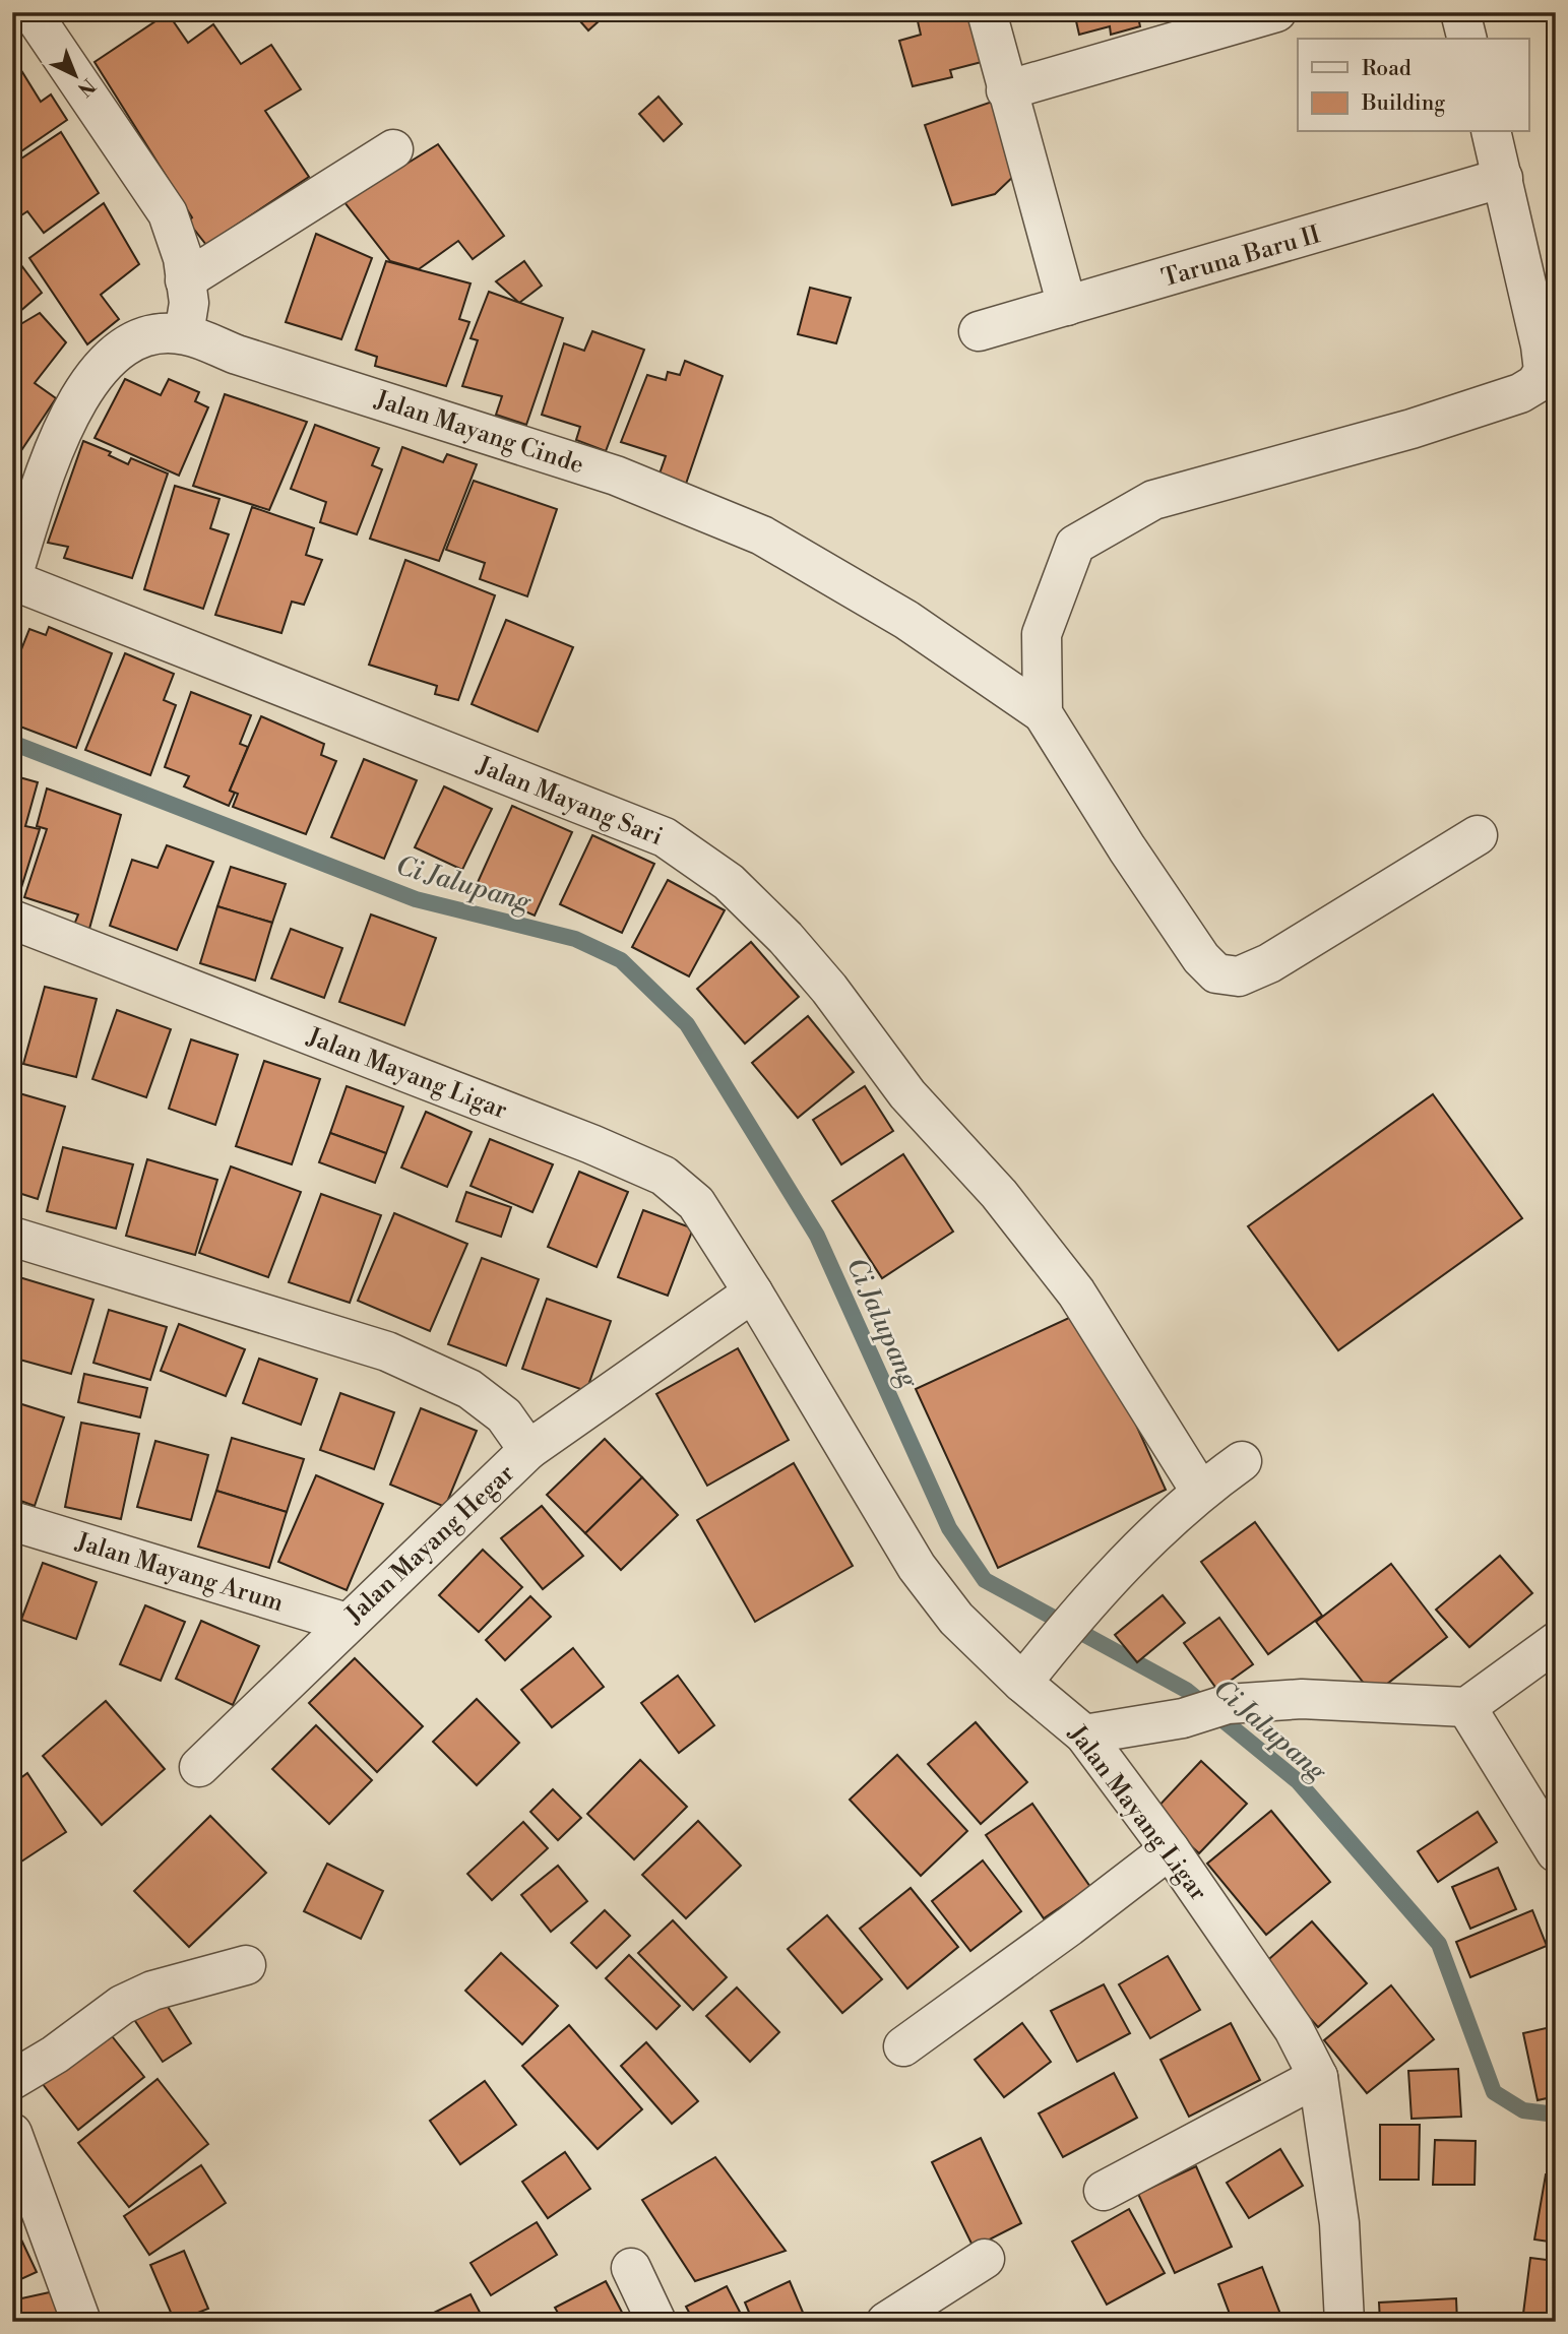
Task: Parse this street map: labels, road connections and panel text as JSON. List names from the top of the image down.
{
  "streets": {
    "street": [
      "Taruna Baru II",
      "Jalan Mayang Cinde",
      "Jalan Mayang Sari",
      "Jalan Mayang Ligar",
      "Jalan Mayang Hegar",
      "Jalan Mayang Arum"
    ]
  },
  "crossings": [
    ["Jalan Mayang Cinde", "Jalan Mayang Sari"],
    ["Jalan Mayang Hegar", "Jalan Mayang Arum"]
  ],
  "water": ["Ci Jalupang"],
  "legend": ["Road", "Building"],
  "north": "bottom right"
}
